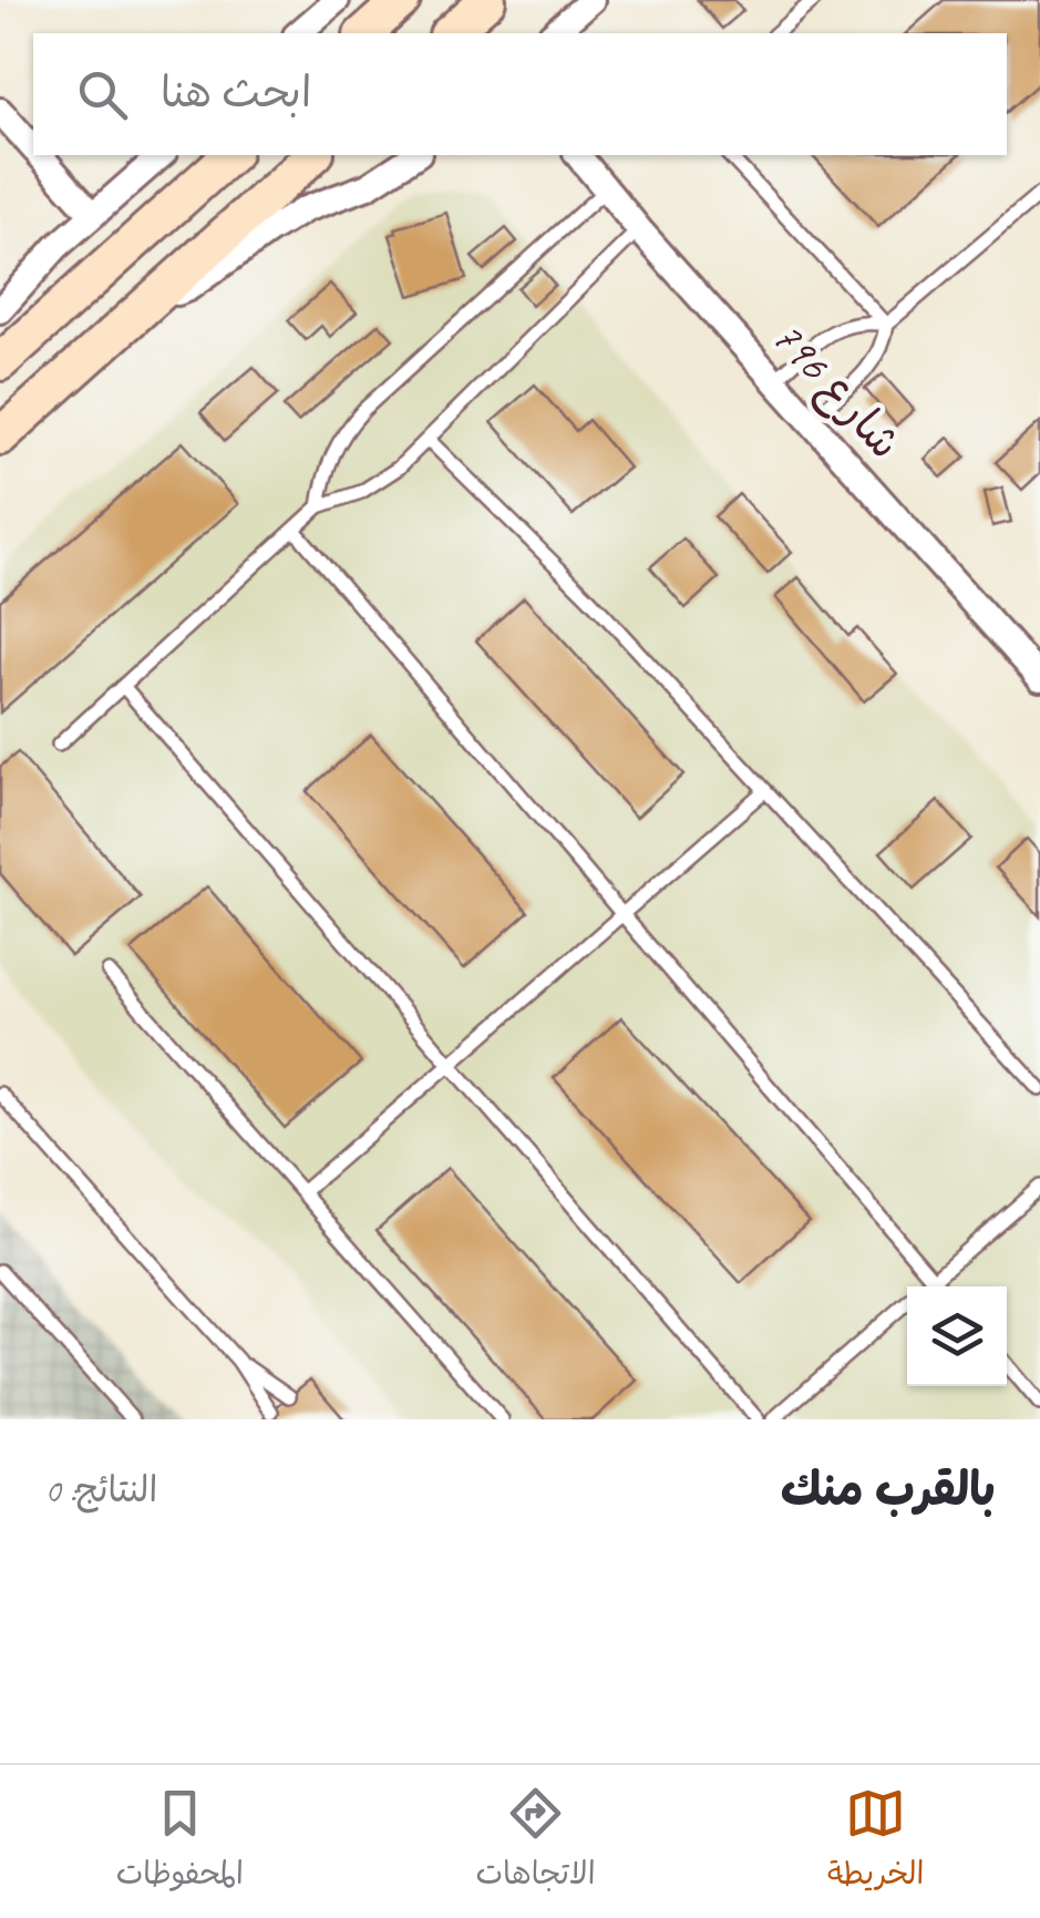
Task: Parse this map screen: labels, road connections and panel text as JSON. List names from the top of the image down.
{
  "streets": {
    "street": ["شارع 796"]
  },
  "page": {
    "search": "ابحث هنا",
    "heading": ["بالقرب منك", "النتائج: 0"],
    "nav": ["الخريطة", "الاتجاهات", "المحفوظات"]
  }
}
